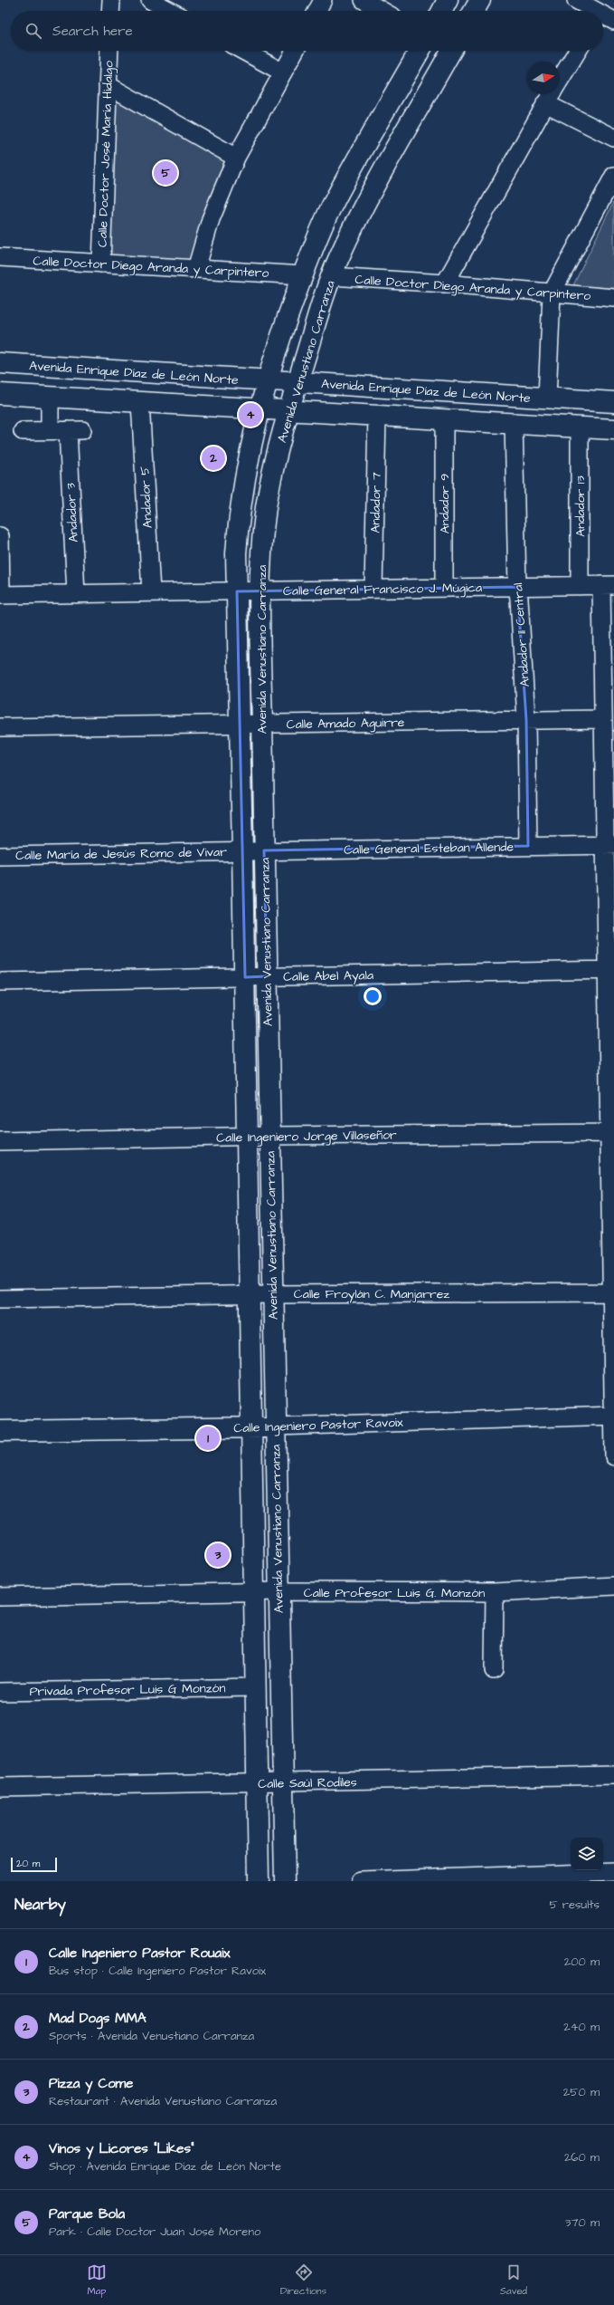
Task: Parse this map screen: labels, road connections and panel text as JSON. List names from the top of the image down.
{
  "streets": {
    "street": [
      "Calle Doctor José María Hidalgo",
      "Calle Doctor Diego Aranda y Carpintero",
      "Avenida Venustiano Carranza",
      "Avenida Enrique Díaz de León Norte",
      "Andador 5",
      "Andador 7",
      "Andador 9",
      "Andador 13",
      "Andador 3",
      "Calle General Francisco J. Múgica",
      "Andador 11 Central",
      "Calle Amado Aguirre",
      "Calle General Esteban Allende",
      "Calle María de Jesús Romo de Vivar",
      "Calle Abel Ayala",
      "Calle Ingeniero Jorge Villaseñor",
      "Calle Froylán C. Manjarrez",
      "Calle Ingeniero Pastor Ravoix",
      "Calle Profesor Luis G. Monzón",
      "Privada Profesor Luis G Monzón",
      "Calle Saúl Rodiles"
    ]
  },
  "crossings": [
    ["Calle Doctor José María Hidalgo", "Calle Doctor Diego Aranda y Carpintero"],
    ["Calle Doctor Diego Aranda y Carpintero", "Avenida Venustiano Carranza"],
    ["Avenida Venustiano Carranza", "Avenida Enrique Díaz de León Norte"],
    ["Avenida Venustiano Carranza", "Calle General Francisco J. Múgica"],
    ["Avenida Venustiano Carranza", "Calle Amado Aguirre"],
    ["Avenida Venustiano Carranza", "Calle General Esteban Allende"],
    ["Avenida Venustiano Carranza", "Calle María de Jesús Romo de Vivar"],
    ["Avenida Venustiano Carranza", "Calle Abel Ayala"],
    ["Avenida Venustiano Carranza", "Calle Ingeniero Jorge Villaseñor"],
    ["Avenida Venustiano Carranza", "Calle Froylán C. Manjarrez"],
    ["Avenida Venustiano Carranza", "Calle Ingeniero Pastor Ravoix"],
    ["Avenida Venustiano Carranza", "Calle Profesor Luis G. Monzón"],
    ["Avenida Venustiano Carranza", "Privada Profesor Luis G Monzón"],
    ["Avenida Venustiano Carranza", "Calle Saúl Rodiles"],
    ["Avenida Enrique Díaz de León Norte", "Andador 5"],
    ["Avenida Enrique Díaz de León Norte", "Andador 7"],
    ["Avenida Enrique Díaz de León Norte", "Andador 9"],
    ["Avenida Enrique Díaz de León Norte", "Andador 13"],
    ["Avenida Enrique Díaz de León Norte", "Andador 11 Central"],
    ["Andador 5", "Calle General Francisco J. Múgica"],
    ["Andador 7", "Calle General Francisco J. Múgica"],
    ["Andador 9", "Calle General Francisco J. Múgica"],
    ["Andador 13", "Calle General Francisco J. Múgica"],
    ["Andador 3", "Calle General Francisco J. Múgica"],
    ["Calle General Francisco J. Múgica", "Andador 11 Central"],
    ["Andador 11 Central", "Calle Amado Aguirre"],
    ["Andador 11 Central", "Calle General Esteban Allende"],
    ["Calle General Esteban Allende", "Calle María de Jesús Romo de Vivar"]
  ],
  "scale_bar": "20 m",
  "north": "right",
  "page": {
    "search": "Search here",
    "pins": [
      "5",
      "4",
      "2",
      "1",
      "3"
    ],
    "scale": "20 m",
    "heading": ["Nearby", "5 results"],
    "list": [
      {
        "mark": "1",
        "name": "Calle Ingeniero Pastor Rouaix",
        "note": "Bus stop · Calle Ingeniero Pastor Ravoix",
        "value": "200 m"
      },
      {
        "mark": "2",
        "name": "Mad Dogs MMA",
        "note": "Sports · Avenida Venustiano Carranza",
        "value": "240 m"
      },
      {
        "mark": "3",
        "name": "Pizza y Come",
        "note": "Restaurant · Avenida Venustiano Carranza",
        "value": "250 m"
      },
      {
        "mark": "4",
        "name": "Vinos y Licores \"Likes\"",
        "note": "Shop · Avenida Enrique Díaz de León Norte",
        "value": "260 m"
      },
      {
        "mark": "5",
        "name": "Parque Bola",
        "note": "Park · Calle Doctor Juan José Moreno",
        "value": "370 m"
      }
    ],
    "nav": ["Map", "Directions", "Saved"]
  }
}
